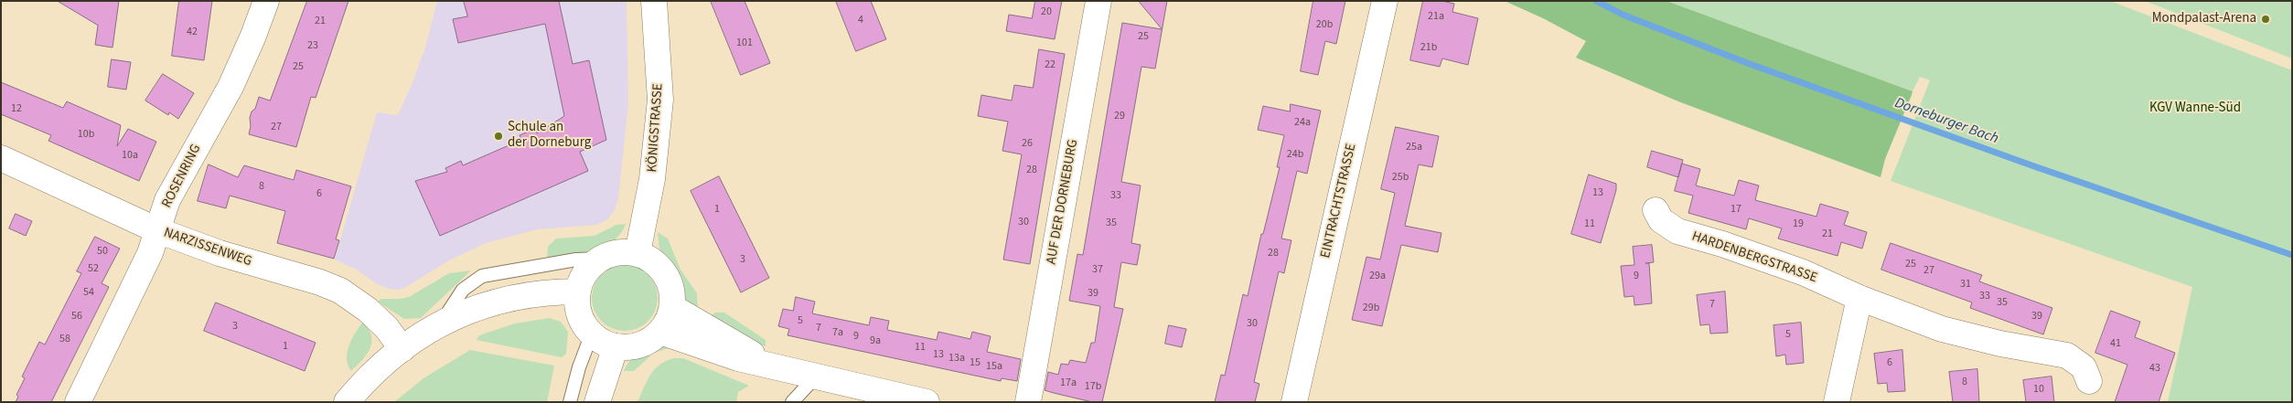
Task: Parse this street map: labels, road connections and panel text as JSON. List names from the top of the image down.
{
  "streets": {
    "street": [
      "KÖNIGSTRASSE",
      "ROSENRING",
      "EINTRACHTSTRASSE",
      "AUF DER DORNEBURG",
      "NARZISSENWEG",
      "HARDENBERGSTRASSE"
    ]
  },
  "crossings": [
    ["ROSENRING", "NARZISSENWEG"]
  ],
  "water": ["Dorneburger Bach"],
  "parks": ["KGV Wanne-Süd"],
  "places": ["Mondpalast-Arena", "Schule an der Dorneburg"],
  "house_numbers": [
    "20",
    "21a",
    "4",
    "21",
    "20b",
    "42",
    "25",
    "101",
    "23",
    "21b",
    "22",
    "25",
    "12",
    "29",
    "24a",
    "27",
    "10b",
    "26",
    "25a",
    "24b",
    "10a",
    "28",
    "25b",
    "8",
    "13",
    "6",
    "33",
    "1",
    "17",
    "30",
    "35",
    "11",
    "19",
    "21",
    "50",
    "28",
    "3",
    "25",
    "52",
    "37",
    "27",
    "29a",
    "9",
    "31",
    "54",
    "39",
    "33",
    "35",
    "7",
    "29b",
    "56",
    "39",
    "5",
    "30",
    "3",
    "7",
    "7a",
    "5",
    "9",
    "58",
    "9a",
    "41",
    "1",
    "11",
    "13",
    "13a",
    "15",
    "6",
    "15a",
    "43",
    "8",
    "17a",
    "17b",
    "10"
  ]
}
